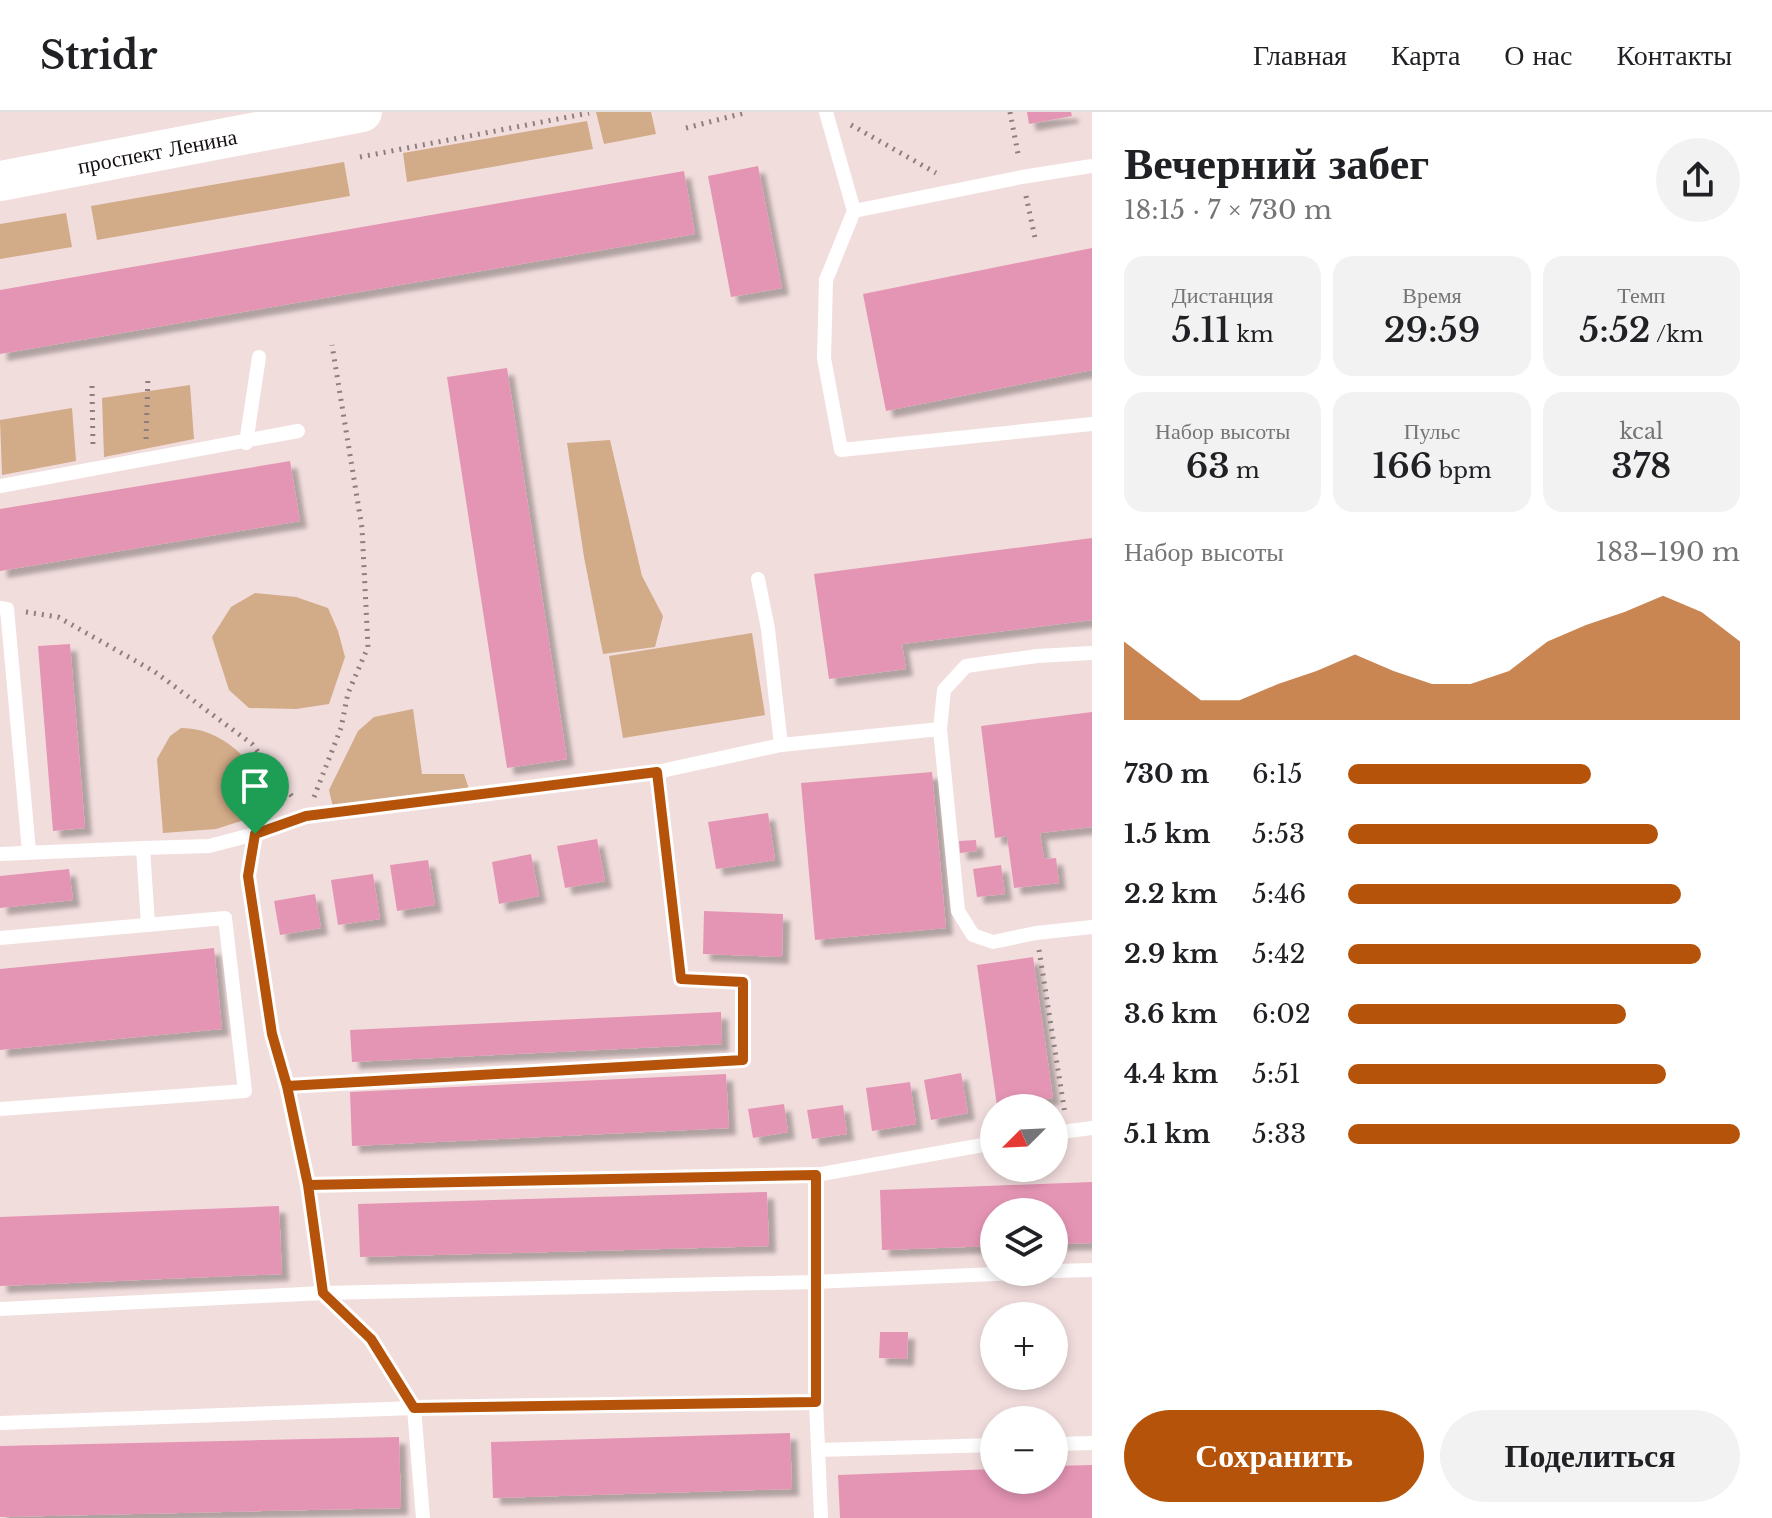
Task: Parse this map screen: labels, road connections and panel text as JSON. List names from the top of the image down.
{
  "streets": {
    "main road": ["проспект Ленина"]
  },
  "north": "bottom left",
  "page": {
    "header": "Stridr",
    "nav": [
      "Главная",
      "Карта",
      "О нас",
      "Контакты"
    ],
    "heading": ["Вечерний забег", "18:15 · 7 × 730 m"],
    "stats": [
      ["Дистанция", "5.11 km"],
      ["Время", "29:59"],
      ["Темп", "5:52 /km"],
      ["Набор высоты", "63 m"],
      ["Пульс", "166 bpm"],
      ["kcal", "378"]
    ],
    "chart": ["Набор высоты", "183–190 m"],
    "list": [
      {
        "name": "730 m",
        "note": "6:15"
      },
      {
        "name": "1.5 km",
        "note": "5:53"
      },
      {
        "name": "2.2 km",
        "note": "5:46"
      },
      {
        "name": "2.9 km",
        "note": "5:42"
      },
      {
        "name": "3.6 km",
        "note": "6:02"
      },
      {
        "name": "4.4 km",
        "note": "5:51"
      },
      {
        "name": "5.1 km",
        "note": "5:33"
      }
    ],
    "map_buttons": ["+", "−"],
    "buttons": ["Сохранить", "Поделиться"]
  }
}
